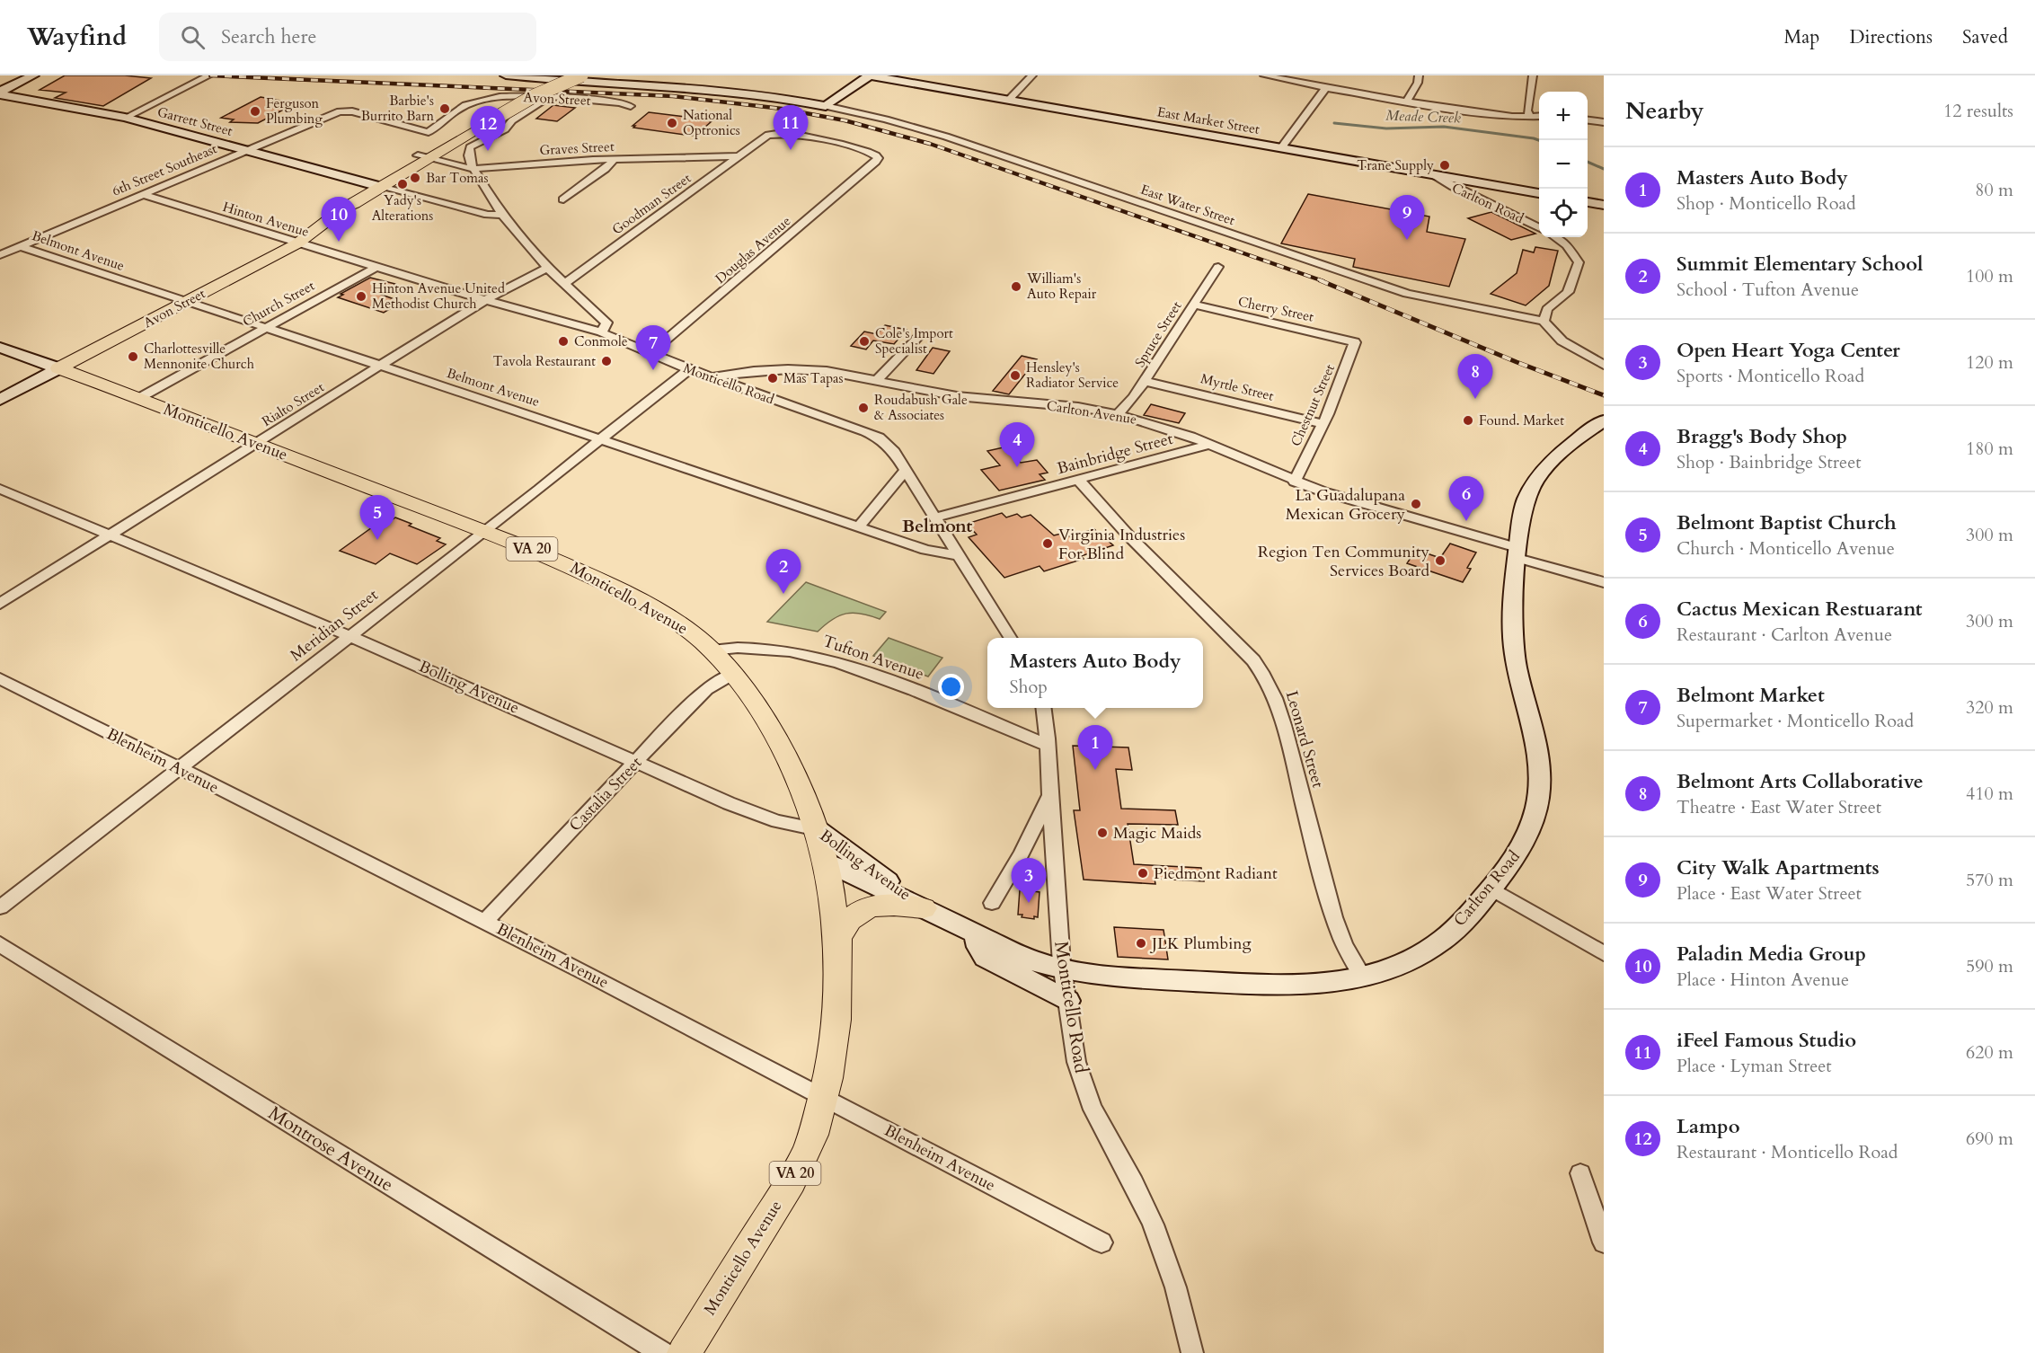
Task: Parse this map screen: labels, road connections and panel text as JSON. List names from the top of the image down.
{
  "streets": {
    "main road": [
      "Avon Street",
      "East Market Street",
      "Garrett Street",
      "Carlton Road",
      "Monticello Avenue",
      "VA 20",
      "Bolling Avenue"
    ],
    "street": [
      "Graves Street",
      "6th Street Southeast",
      "Goodman Street",
      "East Water Street",
      "Hinton Avenue",
      "Douglas Avenue",
      "Belmont Avenue",
      "Church Street",
      "Cherry Street",
      "Spruce Street",
      "Monticello Road",
      "Myrtle Street",
      "Rialto Street",
      "Chestnut Street",
      "Carlton Avenue",
      "Bainbridge Street",
      "Meridian Street",
      "Tufton Avenue",
      "Leonard Street",
      "Blenheim Avenue",
      "Castalia Street",
      "Montrose Avenue"
    ]
  },
  "crossings": [
    ["Avon Street", "Garrett Street"],
    ["Avon Street", "Graves Street"],
    ["Avon Street", "6th Street Southeast"],
    ["Avon Street", "Hinton Avenue"],
    ["Avon Street", "Belmont Avenue"],
    ["Avon Street", "Monticello Avenue"],
    ["East Market Street", "Carlton Road"],
    ["Garrett Street", "6th Street Southeast"],
    ["Graves Street", "Goodman Street"],
    ["6th Street Southeast", "Hinton Avenue"],
    ["6th Street Southeast", "Belmont Avenue"],
    ["Carlton Road", "Monticello Road"],
    ["Carlton Road", "Carlton Avenue"],
    ["Carlton Road", "Bolling Avenue"],
    ["Carlton Road", "Leonard Street"],
    ["Goodman Street", "Douglas Avenue"],
    ["Hinton Avenue", "Church Street"],
    ["Hinton Avenue", "Monticello Road"],
    ["Hinton Avenue", "Rialto Street"],
    ["Douglas Avenue", "Monticello Road"],
    ["Belmont Avenue", "Church Street"],
    ["Belmont Avenue", "Monticello Road"],
    ["Belmont Avenue", "Rialto Street"],
    ["Belmont Avenue", "Meridian Street"],
    ["Church Street", "Monticello Avenue"],
    ["Cherry Street", "Spruce Street"],
    ["Cherry Street", "Chestnut Street"],
    ["Spruce Street", "Myrtle Street"],
    ["Spruce Street", "Carlton Avenue"],
    ["Monticello Road", "Carlton Avenue"],
    ["Monticello Road", "Bainbridge Street"],
    ["Monticello Road", "Meridian Street"],
    ["Monticello Road", "Tufton Avenue"],
    ["Monticello Road", "Bolling Avenue"],
    ["Myrtle Street", "Chestnut Street"],
    ["Rialto Street", "Monticello Avenue"],
    ["Rialto Street", "Bolling Avenue"],
    ["Chestnut Street", "Carlton Avenue"],
    ["Carlton Avenue", "Bainbridge Street"],
    ["Monticello Avenue", "Meridian Street"],
    ["Monticello Avenue", "Tufton Avenue"],
    ["Monticello Avenue", "Bolling Avenue"],
    ["Monticello Avenue", "Blenheim Avenue"],
    ["Monticello Avenue", "Castalia Street"],
    ["Bainbridge Street", "Leonard Street"],
    ["Meridian Street", "Bolling Avenue"],
    ["Meridian Street", "Blenheim Avenue"],
    ["Bolling Avenue", "Castalia Street"],
    ["Blenheim Avenue", "Castalia Street"]
  ],
  "districts": ["Belmont"],
  "water": ["Meade Creek"],
  "places": [
    "Barbie's Burrito Barn",
    "Ferguson Plumbing",
    "National Optronics",
    "Trane Supply",
    "Bar Tomas",
    "Yady's Alterations",
    "William's Auto Repair",
    "Hinton Avenue United Methodist Church",
    "Conmole",
    "Cole's Import Specialist",
    "Charlottesville Mennonite Church",
    "Tavola Restaurant",
    "Hensley's Radiator Service",
    "Mas Tapas",
    "Roudabush Gale & Associates",
    "Found. Market",
    "La Guadalupana Mexican Grocery",
    "Virginia Industries For Blind",
    "Region Ten Community Services Board",
    "Magic Maids",
    "Piedmont Radiant",
    "JLK Plumbing"
  ],
  "page": {
    "header": "Wayfind",
    "search": "Search here",
    "nav": ["Map", "Directions", "Saved"],
    "heading": ["Nearby", "12 results"],
    "map_buttons": ["+", "−"],
    "pins": [
      "11",
      "12",
      "9",
      "10",
      "7",
      "8",
      "4",
      "6",
      "5",
      "2",
      "1",
      "3"
    ],
    "list": [
      {
        "mark": "1",
        "name": "Masters Auto Body",
        "note": "Shop · Monticello Road",
        "value": "80 m"
      },
      {
        "mark": "2",
        "name": "Summit Elementary School",
        "note": "School · Tufton Avenue",
        "value": "100 m"
      },
      {
        "mark": "3",
        "name": "Open Heart Yoga Center",
        "note": "Sports · Monticello Road",
        "value": "120 m"
      },
      {
        "mark": "4",
        "name": "Bragg's Body Shop",
        "note": "Shop · Bainbridge Street",
        "value": "180 m"
      },
      {
        "mark": "5",
        "name": "Belmont Baptist Church",
        "note": "Church · Monticello Avenue",
        "value": "300 m"
      },
      {
        "mark": "6",
        "name": "Cactus Mexican Restuarant",
        "note": "Restaurant · Carlton Avenue",
        "value": "300 m"
      },
      {
        "mark": "7",
        "name": "Belmont Market",
        "note": "Supermarket · Monticello Road",
        "value": "320 m"
      },
      {
        "mark": "8",
        "name": "Belmont Arts Collaborative",
        "note": "Theatre · East Water Street",
        "value": "410 m"
      },
      {
        "mark": "9",
        "name": "City Walk Apartments",
        "note": "Place · East Water Street",
        "value": "570 m"
      },
      {
        "mark": "10",
        "name": "Paladin Media Group",
        "note": "Place · Hinton Avenue",
        "value": "590 m"
      },
      {
        "mark": "11",
        "name": "iFeel Famous Studio",
        "note": "Place · Lyman Street",
        "value": "620 m"
      },
      {
        "mark": "12",
        "name": "Lampo",
        "note": "Restaurant · Monticello Road",
        "value": "690 m"
      }
    ],
    "popup": ["Masters Auto Body", "Shop"]
  }
}
